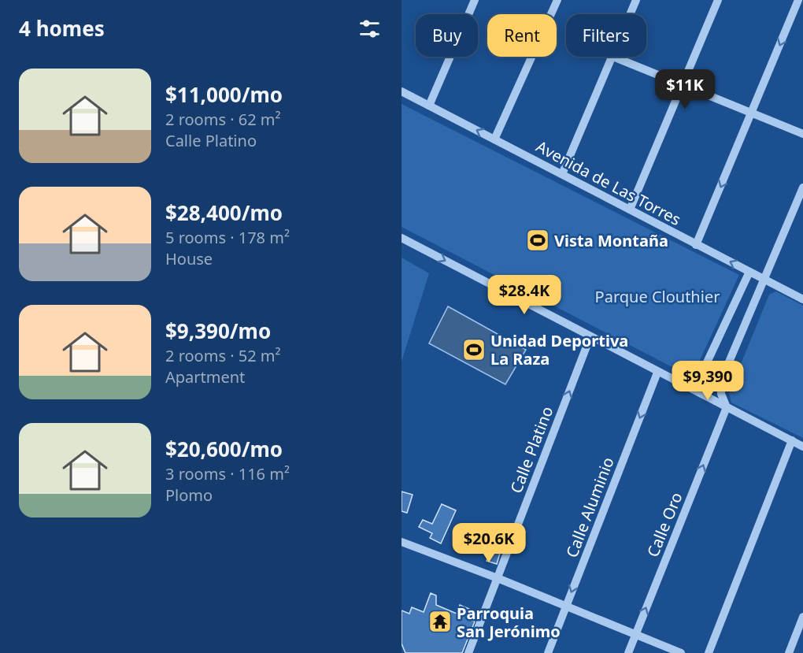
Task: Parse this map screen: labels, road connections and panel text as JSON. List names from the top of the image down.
{
  "streets": {
    "street": [
      "Avenida de Las Torres",
      "Calle Platino",
      "Calle Aluminio",
      "Calle Oro"
    ]
  },
  "one_way": ["Calle Platino", "Calle Aluminio"],
  "parks": ["Parque Clouthier"],
  "places": {
    "sports": ["Vista Montaña", "Unidad Deportiva La Raza"],
    "temple": ["Parroquia San Jerónimo"]
  },
  "page": {
    "heading": "4 homes",
    "chip": ["Buy", "Rent", "Filters"],
    "list": [
      {
        "name": "$11,000/mo",
        "note": "2 rooms · 62 m² · Calle Platino"
      },
      {
        "name": "$28,400/mo",
        "note": "5 rooms · 178 m² · House"
      },
      {
        "name": "$9,390/mo",
        "note": "2 rooms · 52 m² · Apartment"
      },
      {
        "name": "$20,600/mo",
        "note": "3 rooms · 116 m² · Plomo"
      }
    ],
    "price": [
      "$11K",
      "$28.4K",
      "$9,390",
      "$20.6K"
    ]
  }
}
